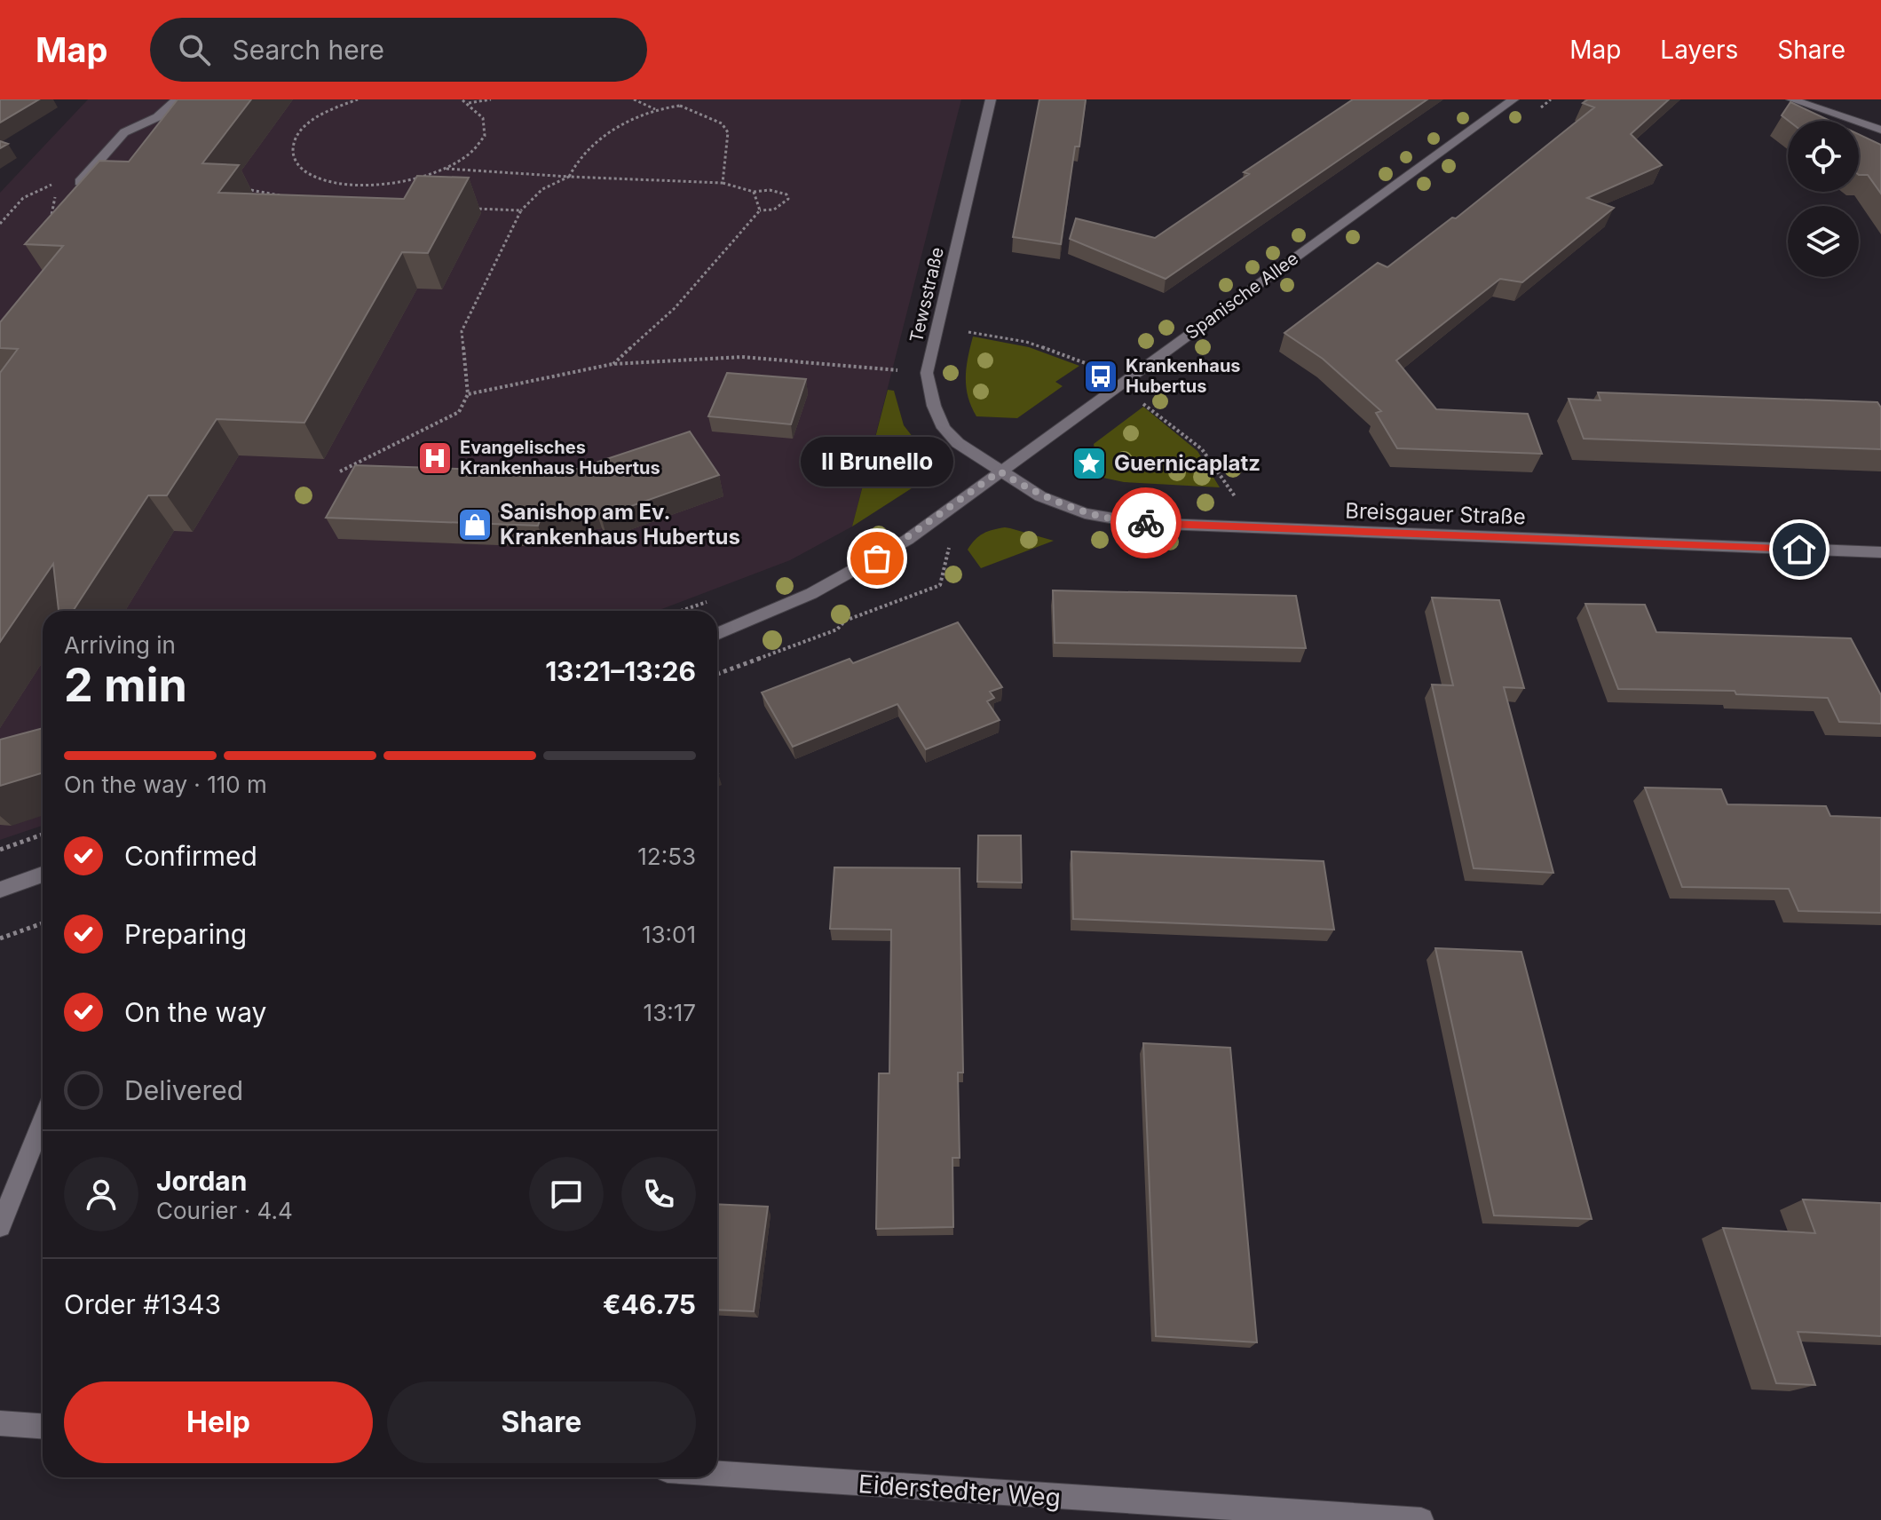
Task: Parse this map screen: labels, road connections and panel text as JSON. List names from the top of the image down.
{
  "streets": {
    "street": [
      "Tewsstraße",
      "Spanische Allee",
      "Breisgauer Straße",
      "Eiderstedter Weg"
    ]
  },
  "crossings": [
    ["Tewsstraße", "Spanische Allee"],
    ["Tewsstraße", "Breisgauer Straße"],
    ["Spanische Allee", "Breisgauer Straße"]
  ],
  "places": {
    "bus stop": ["Krankenhaus Hubertus"],
    "hospital": ["Evangelisches Krankenhaus Hubertus"],
    "place": ["Guernicaplatz"],
    "shop": ["Sanishop am Ev. Krankenhaus Hubertus"],
    "other": ["Il Brunello"]
  },
  "page": {
    "header": "Map",
    "search": "Search here",
    "nav": ["Map", "Layers", "Share"],
    "bubble": "Il Brunello",
    "heading": ["2 min", "Arriving in", "13:21–13:26"],
    "panel": [
      "Jordan",
      "Courier · 4.4",
      "Order #1343",
      "€46.75"
    ],
    "bar": "On the way · 110 m",
    "list": [
      ["Confirmed", "12:53"],
      ["Preparing", "13:01"],
      ["On the way", "13:17"],
      "Delivered"
    ],
    "buttons": ["Help", "Share"]
  }
}
